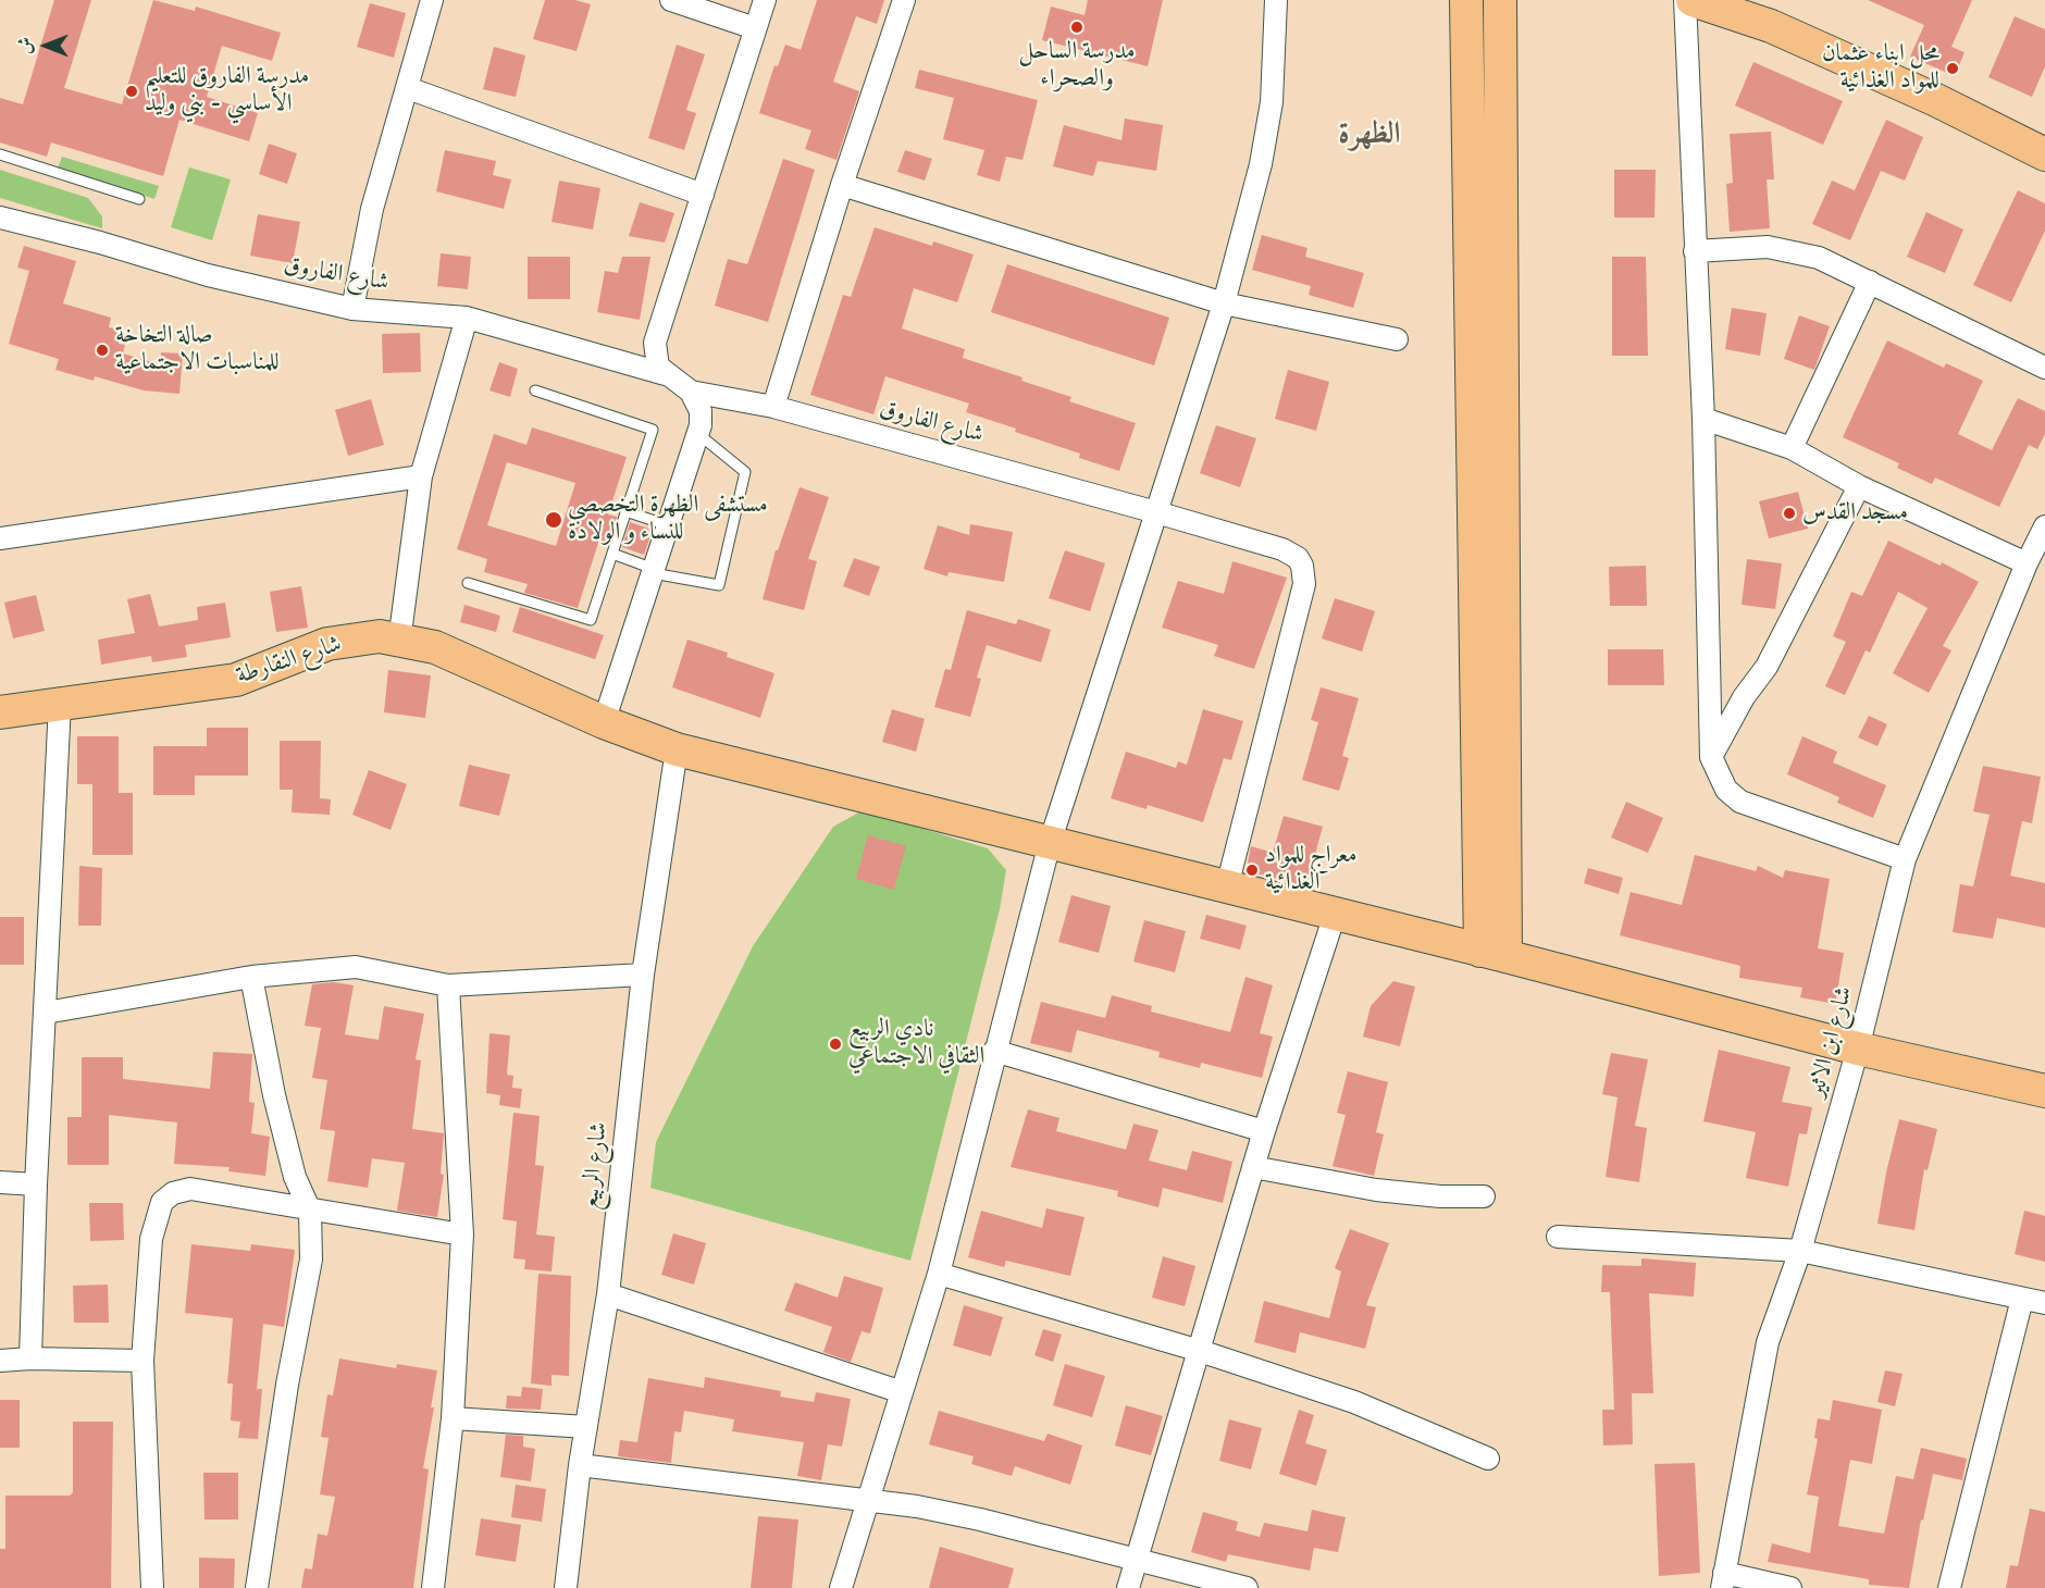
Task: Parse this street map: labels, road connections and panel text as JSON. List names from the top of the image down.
{
  "streets": {
    "main road": ["شارع النقارطة"],
    "street": ["شارع الفاروق", "شارع ابن الاثير", "شارع الربيع"]
  },
  "crossings": [
    ["شارع الفاروق", "شارع النقارطة"],
    ["شارع النقارطة", "شارع ابن الاثير"],
    ["شارع النقارطة", "شارع الربيع"]
  ],
  "districts": ["الظهرة"],
  "places": [
    "مدرسة الساحل والصحراء",
    "محل ابناء عثمان للمواد الغذائية",
    "مدرسة الفاروق للتعليم الأساسي - بني وليد",
    "صالة التخاخة للمناسبات الاجتماعية",
    "مسجد القدس",
    "مستشفى الظهرة التخصصي للنساء و الولادة",
    "معراج للمواد الغذائية",
    "نادي الربيع الثقافي الاجتماعي"
  ],
  "north": "left"
}
